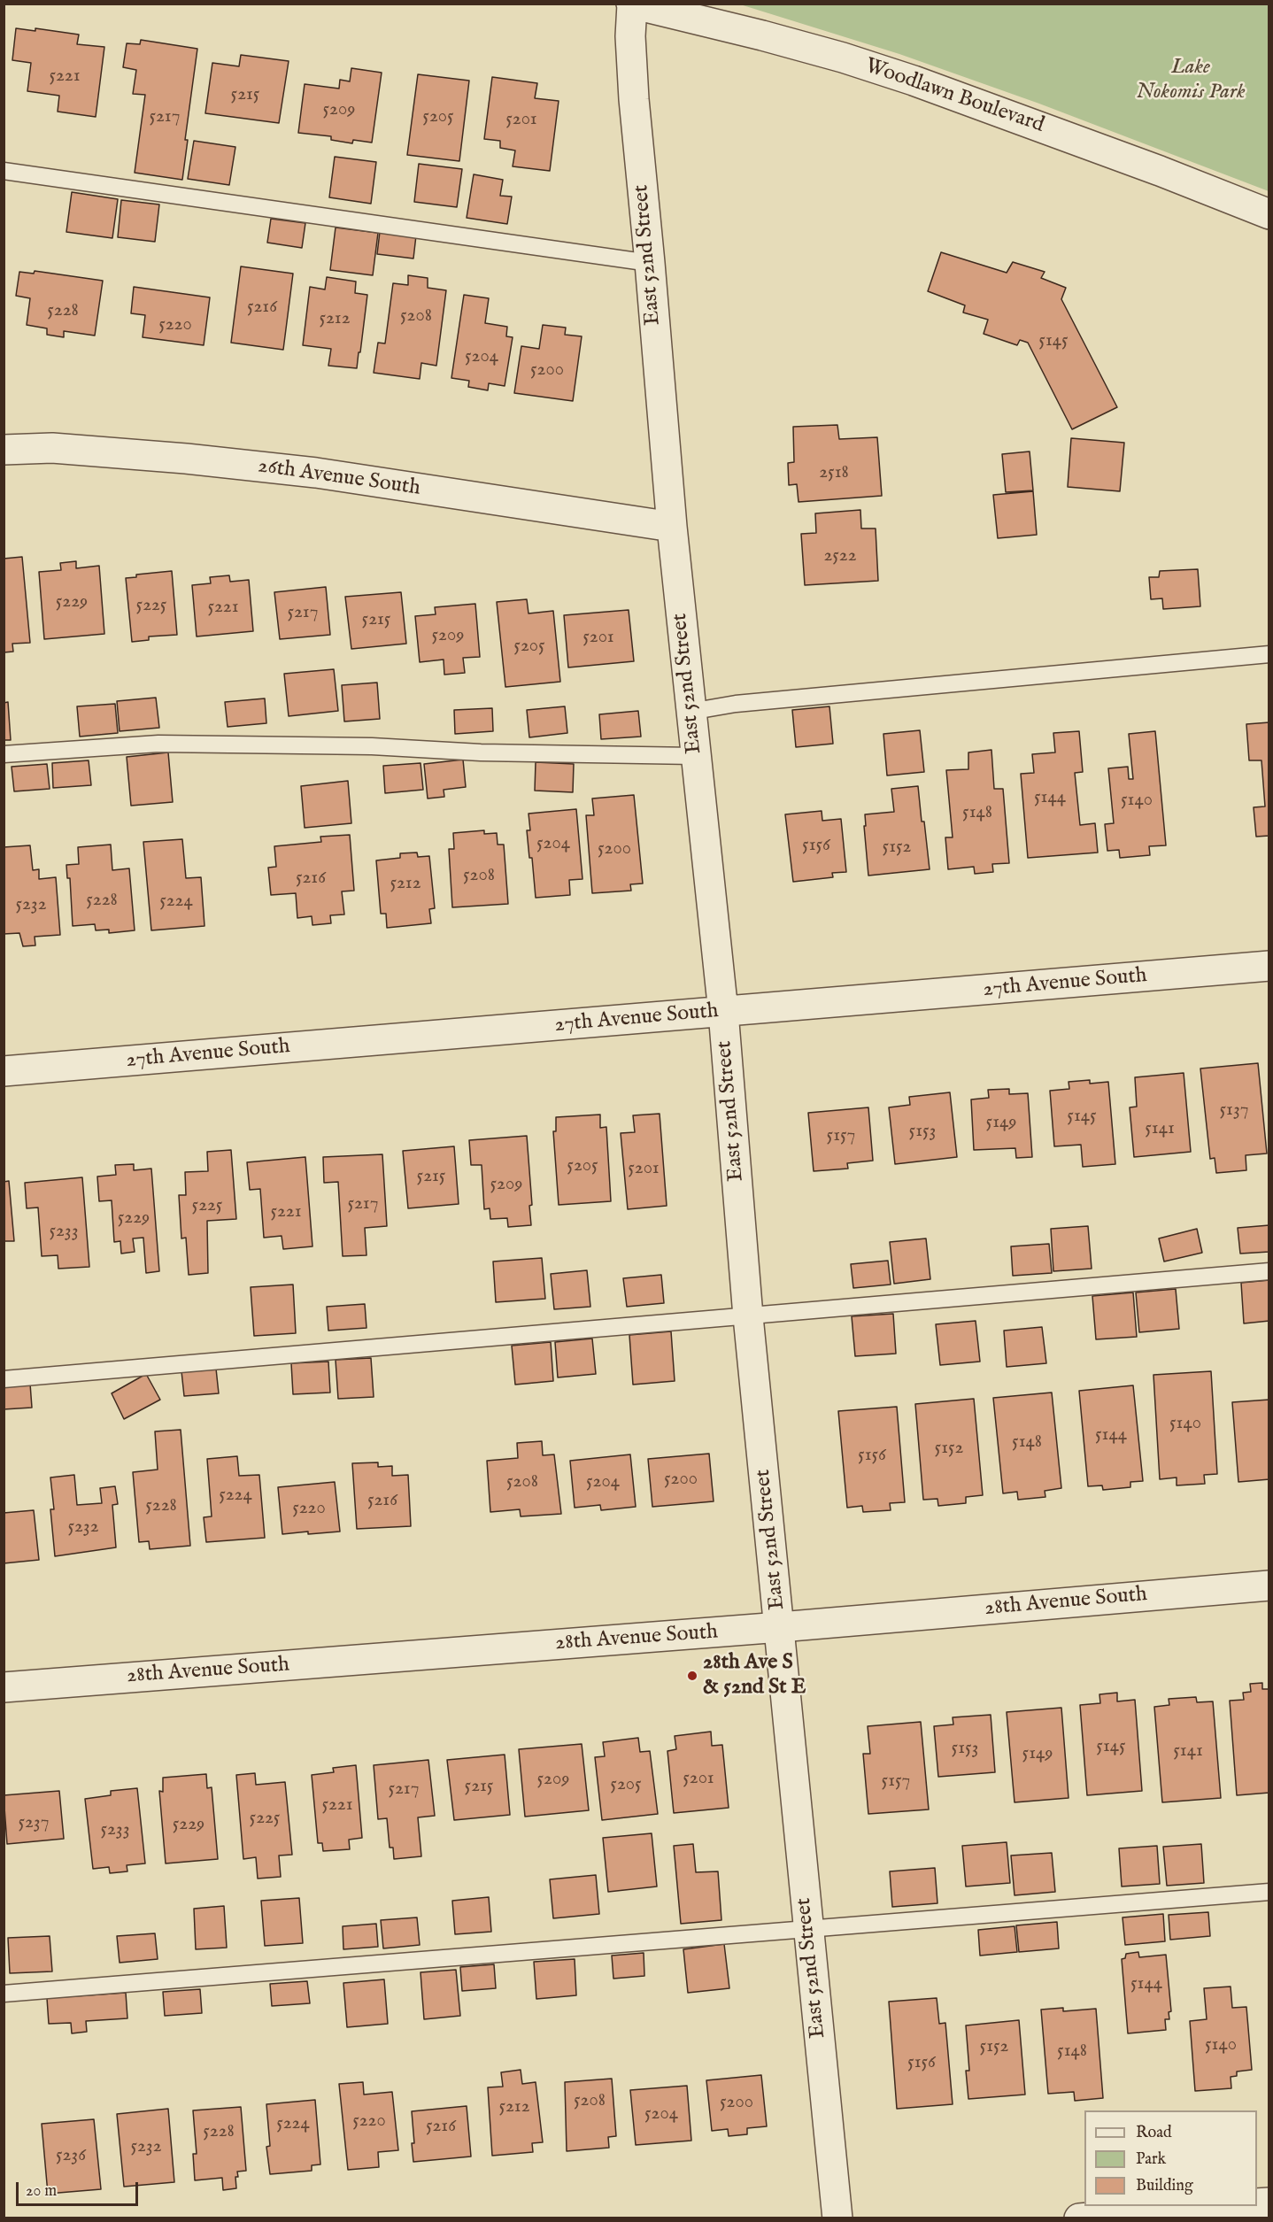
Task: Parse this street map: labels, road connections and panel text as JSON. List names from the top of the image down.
{
  "streets": {
    "street": [
      "Woodlawn Boulevard",
      "East 52nd Street",
      "26th Avenue South",
      "27th Avenue South",
      "28th Avenue South"
    ]
  },
  "crossings": [
    ["Woodlawn Boulevard", "East 52nd Street"],
    ["East 52nd Street", "26th Avenue South"],
    ["East 52nd Street", "27th Avenue South"],
    ["East 52nd Street", "28th Avenue South"]
  ],
  "parks": ["Lake Nokomis Park"],
  "places": ["28th Ave S & 52nd St E"],
  "house_numbers": [
    "5221",
    "5215",
    "5209",
    "5217",
    "5205",
    "5201",
    "5216",
    "5228",
    "5208",
    "5212",
    "5220",
    "5145",
    "5204",
    "5200",
    "2518",
    "2522",
    "5229",
    "5225",
    "5221",
    "5217",
    "5215",
    "5209",
    "5201",
    "5205",
    "5144",
    "5140",
    "5148",
    "5204",
    "5156",
    "5152",
    "5200",
    "5208",
    "5216",
    "5212",
    "5228",
    "5224",
    "5232",
    "5137",
    "5145",
    "5149",
    "5141",
    "5153",
    "5157",
    "5205",
    "5201",
    "5215",
    "5209",
    "5217",
    "5225",
    "5221",
    "5229",
    "5233",
    "5140",
    "5144",
    "5148",
    "5152",
    "5156",
    "5200",
    "5208",
    "5204",
    "5224",
    "5216",
    "5228",
    "5220",
    "5232",
    "5145",
    "5153",
    "5141",
    "5149",
    "5201",
    "5209",
    "5157",
    "5205",
    "5215",
    "5217",
    "5221",
    "5225",
    "5237",
    "5229",
    "5233",
    "5144",
    "5140",
    "5152",
    "5148",
    "5156",
    "5208",
    "5200",
    "5212",
    "5204",
    "5220",
    "5224",
    "5216",
    "5228",
    "5232",
    "5236"
  ],
  "legend": ["Road", "Park", "Building"],
  "scale_bar": "20 m"
}
